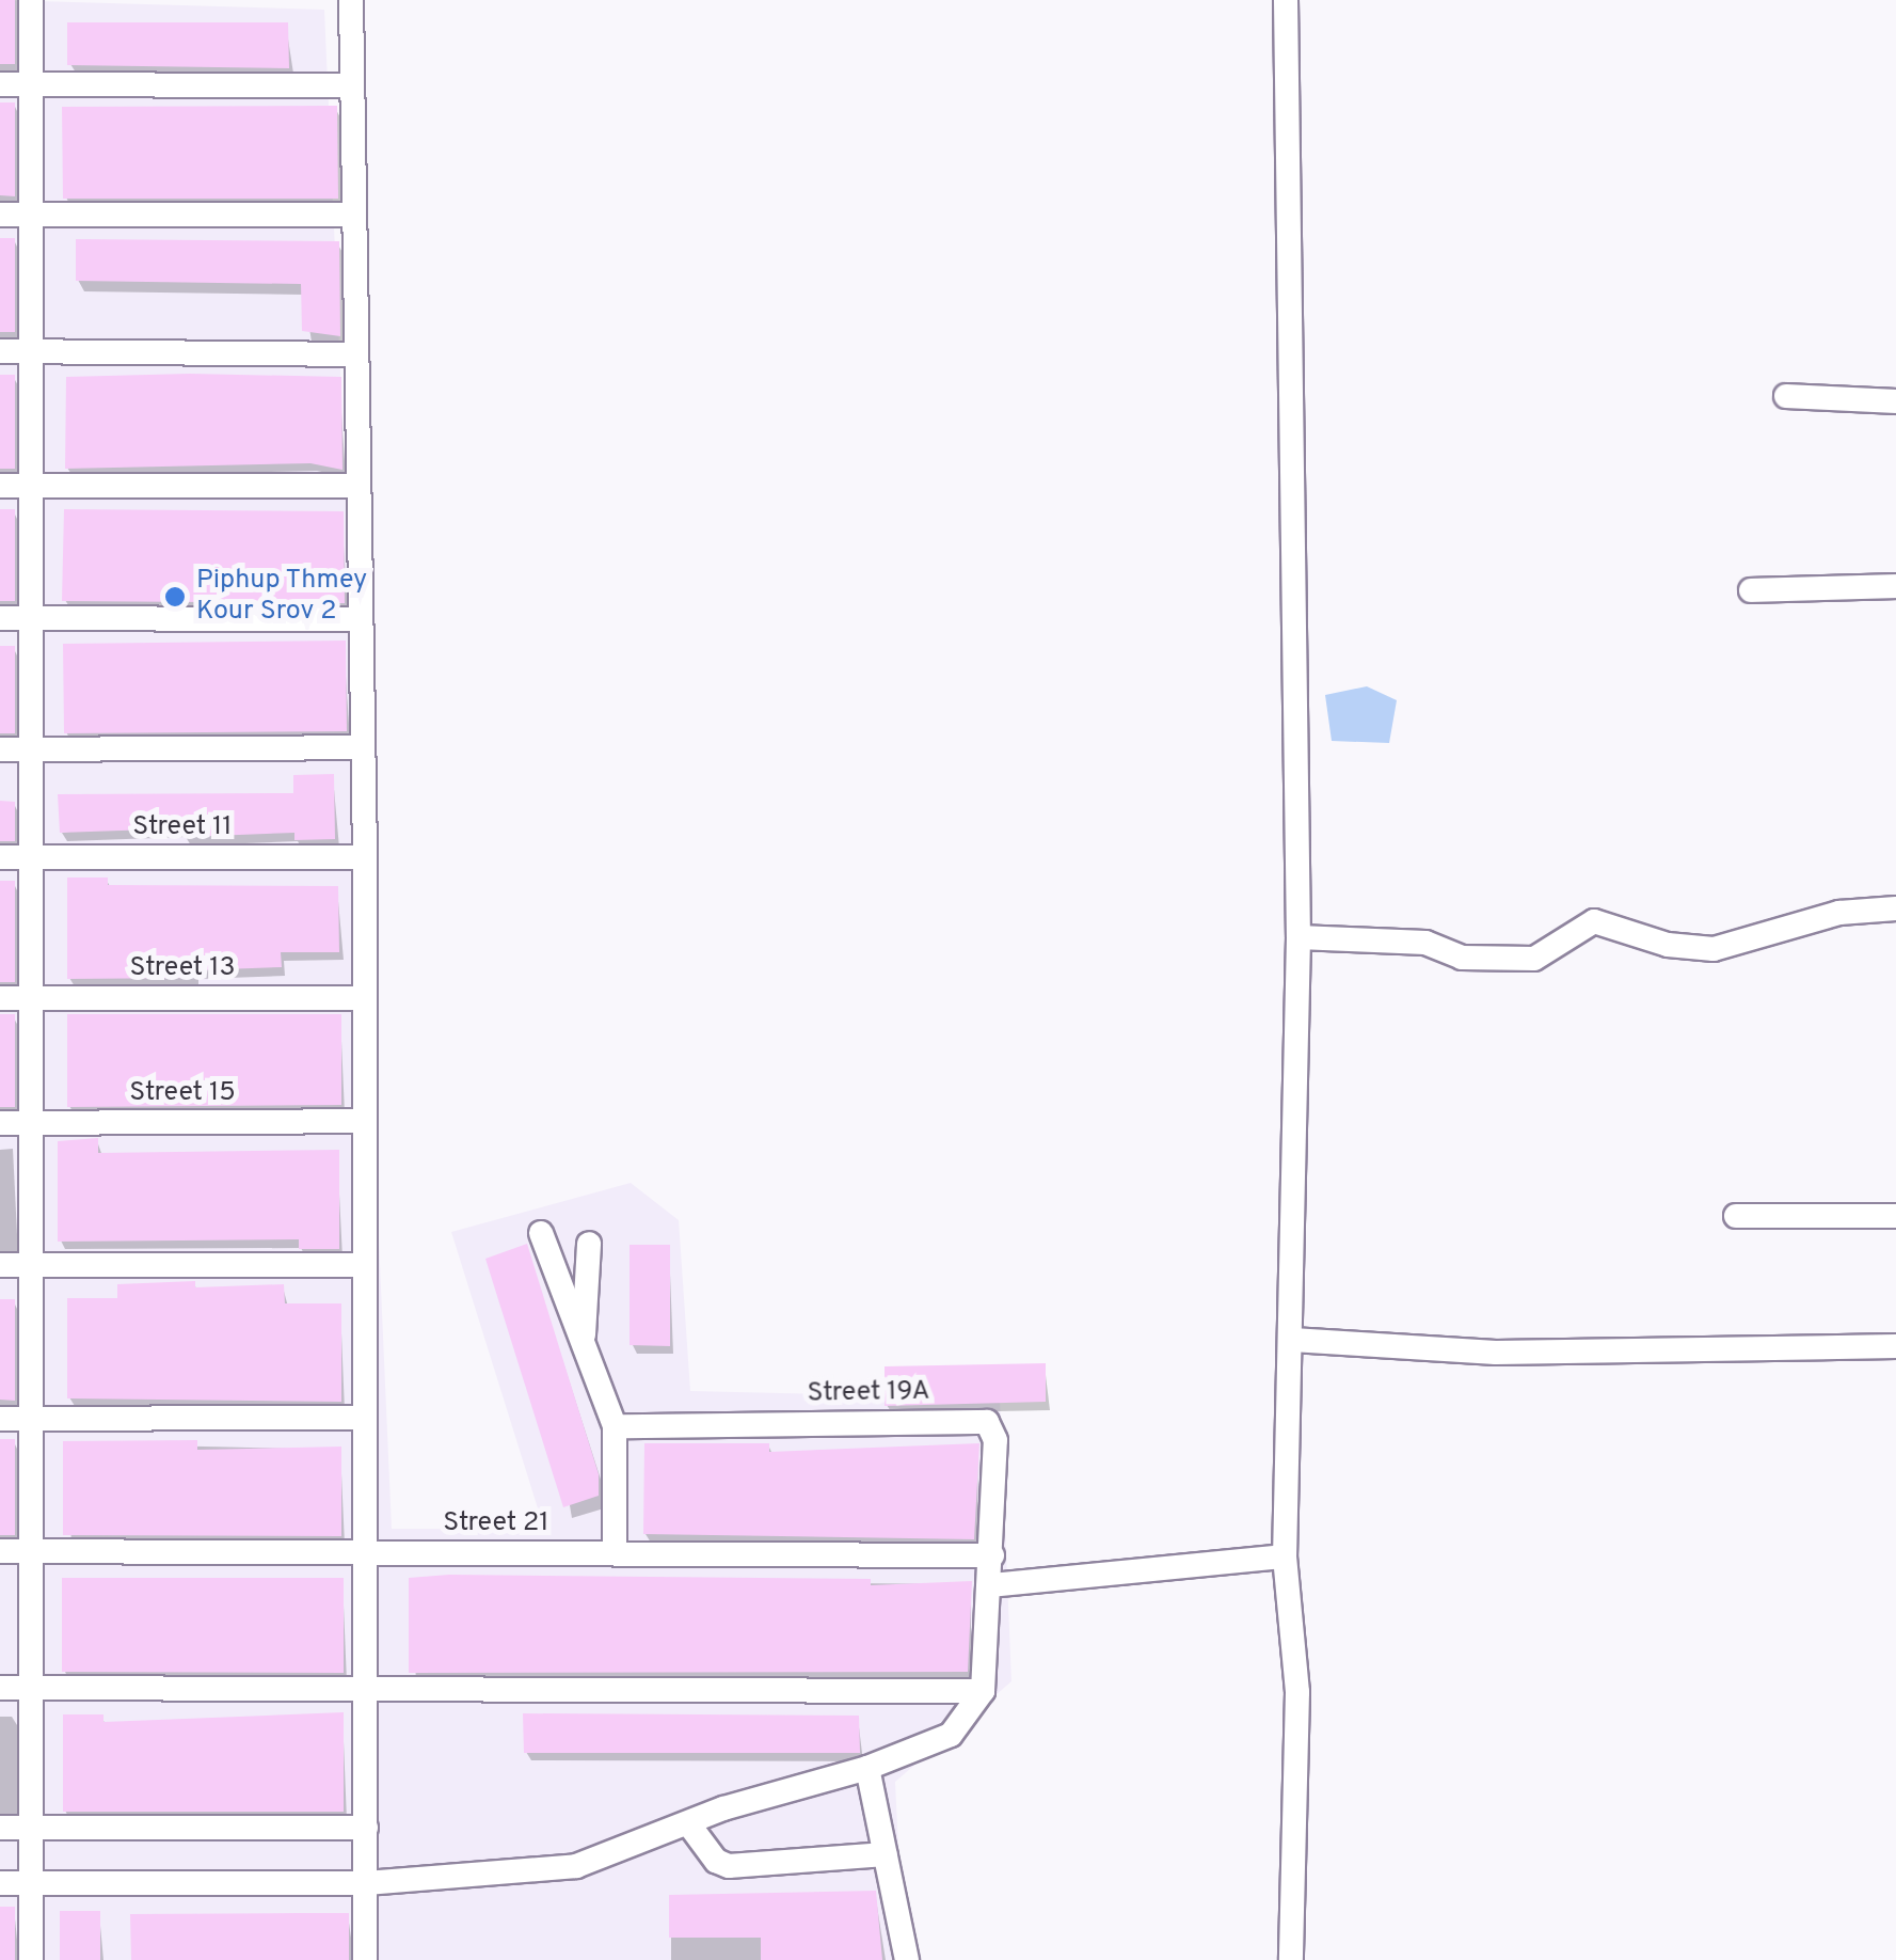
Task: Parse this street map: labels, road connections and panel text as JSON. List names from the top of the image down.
{
  "streets": {
    "street": [
      "Street 11",
      "Street 13",
      "Street 15",
      "Street 19A",
      "Street 21"
    ]
  },
  "crossings": [
    ["Street 19A", "Street 21"]
  ],
  "places": ["Piphup Thmey Kour Srov 2"]
}
